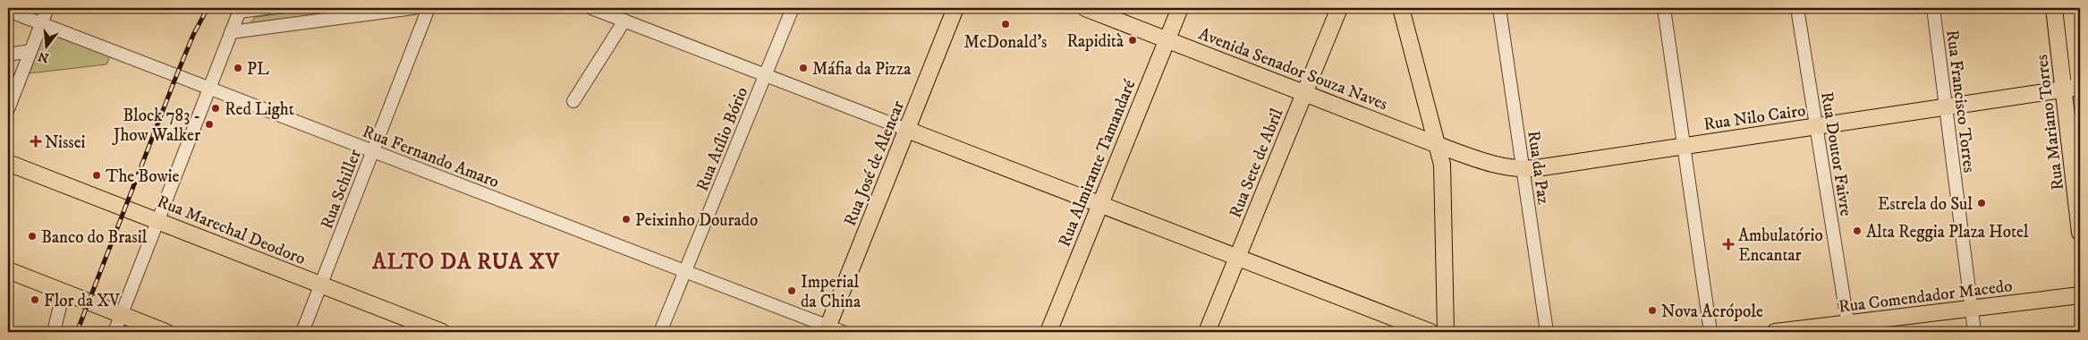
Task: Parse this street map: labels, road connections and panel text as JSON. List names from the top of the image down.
{
  "streets": {
    "main road": [
      "Avenida Senador Souza Naves",
      "Rua Nilo Cairo",
      "Rua Mariano Torres",
      "Rua José de Alencar",
      "Rua Almirante Tamandaré",
      "Rua Sete de Abril",
      "Rua Marechal Deodoro",
      "Rua Comendador Macedo"
    ],
    "street": [
      "Rua Francisco Torres",
      "Rua Atílio Bório",
      "Rua Doutor Faivre",
      "Rua Fernando Amaro",
      "Rua da Paz",
      "Rua Schiller"
    ]
  },
  "crossings": [
    ["Avenida Senador Souza Naves", "Rua Nilo Cairo"],
    ["Avenida Senador Souza Naves", "Rua Almirante Tamandaré"],
    ["Avenida Senador Souza Naves", "Rua Sete de Abril"],
    ["Rua Francisco Torres", "Rua Nilo Cairo"],
    ["Rua Francisco Torres", "Rua Comendador Macedo"],
    ["Rua Nilo Cairo", "Rua Mariano Torres"],
    ["Rua Nilo Cairo", "Rua Doutor Faivre"],
    ["Rua Nilo Cairo", "Rua da Paz"],
    ["Rua Atílio Bório", "Rua Fernando Amaro"],
    ["Rua Doutor Faivre", "Rua Comendador Macedo"],
    ["Rua Fernando Amaro", "Rua José de Alencar"],
    ["Rua Fernando Amaro", "Rua Schiller"],
    ["Rua Schiller", "Rua Marechal Deodoro"]
  ],
  "districts": ["ALTO DA RUA XV"],
  "places": {
    "other": [
      "McDonald's",
      "Rapidità",
      "PL",
      "Máfia da Pizza",
      "Red Light",
      "Block 783 - Jhow Walker",
      "The Bowie",
      "Estrela do Sul",
      "Peixinho Dourado",
      "Alta Reggia Plaza Hotel",
      "Banco do Brasil",
      "Imperial da China",
      "Flor da XV",
      "Nova Acrópole"
    ],
    "health": ["Nissei", "Ambulatório Encantar"]
  },
  "north": "bottom"
}
